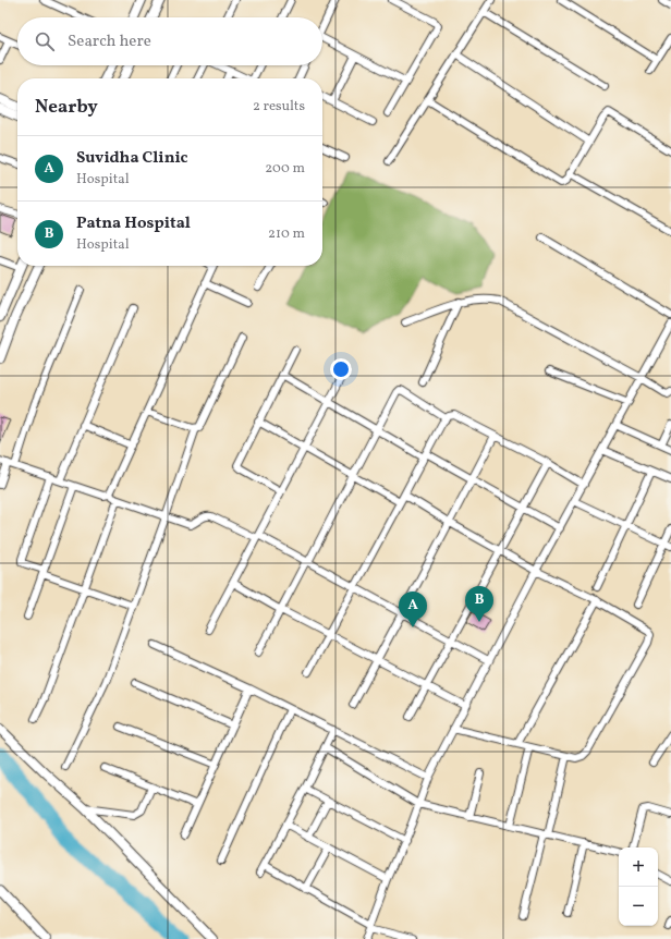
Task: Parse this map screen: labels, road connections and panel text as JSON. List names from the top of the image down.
{
  "page": {
    "search": "Search here",
    "heading": ["Nearby", "2 results"],
    "list": [
      {
        "mark": "A",
        "name": "Suvidha Clinic",
        "note": "Hospital",
        "value": "200 m"
      },
      {
        "mark": "B",
        "name": "Patna Hospital",
        "note": "Hospital",
        "value": "210 m"
      }
    ],
    "pins": ["B", "A"],
    "map_buttons": ["+", "−"]
  }
}
